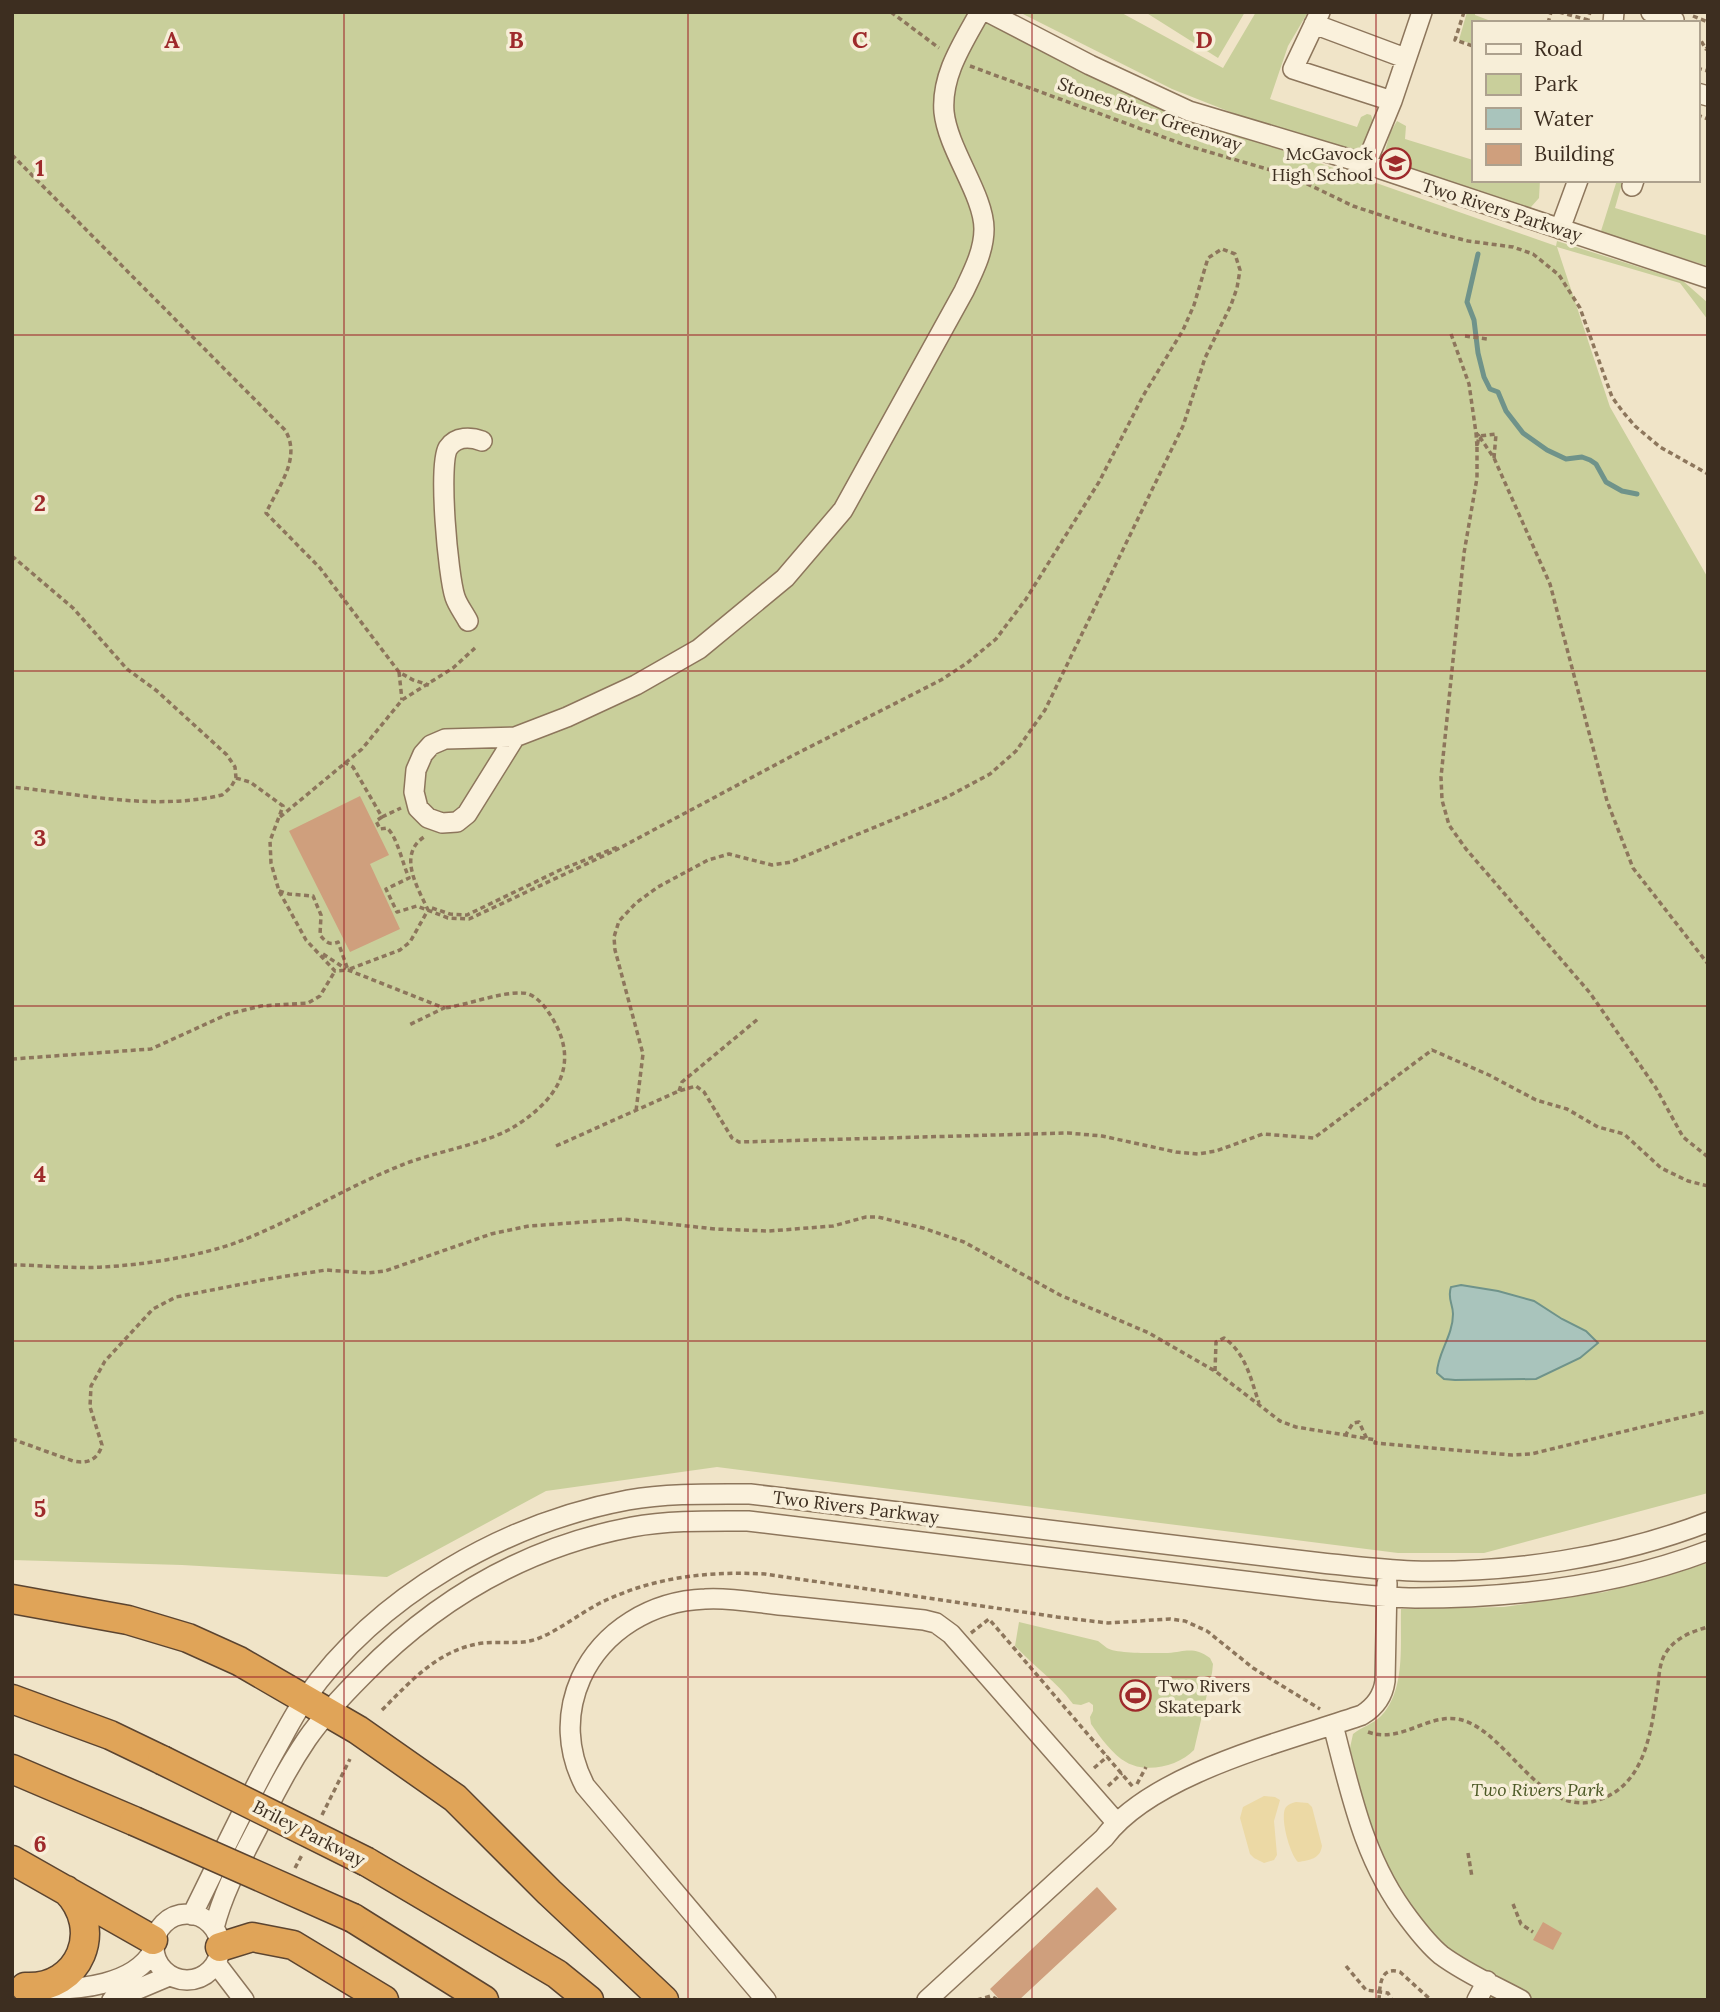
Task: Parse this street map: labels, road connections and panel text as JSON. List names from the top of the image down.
{
  "streets": {
    "highway": ["Briley Parkway"],
    "street": ["Two Rivers Parkway"],
    "path": ["Stones River Greenway"]
  },
  "parks": ["Two Rivers Park"],
  "places": {
    "school or university": ["McGavock High School"],
    "sports": ["Two Rivers Skatepark"]
  },
  "legend": [
    "Road",
    "Park",
    "Water",
    "Building"
  ],
  "grid": {
    "columns": [
      "A",
      "B",
      "C",
      "D"
    ],
    "rows": [
      "1",
      "2",
      "3",
      "4",
      "5",
      "6"
    ]
  }
}
